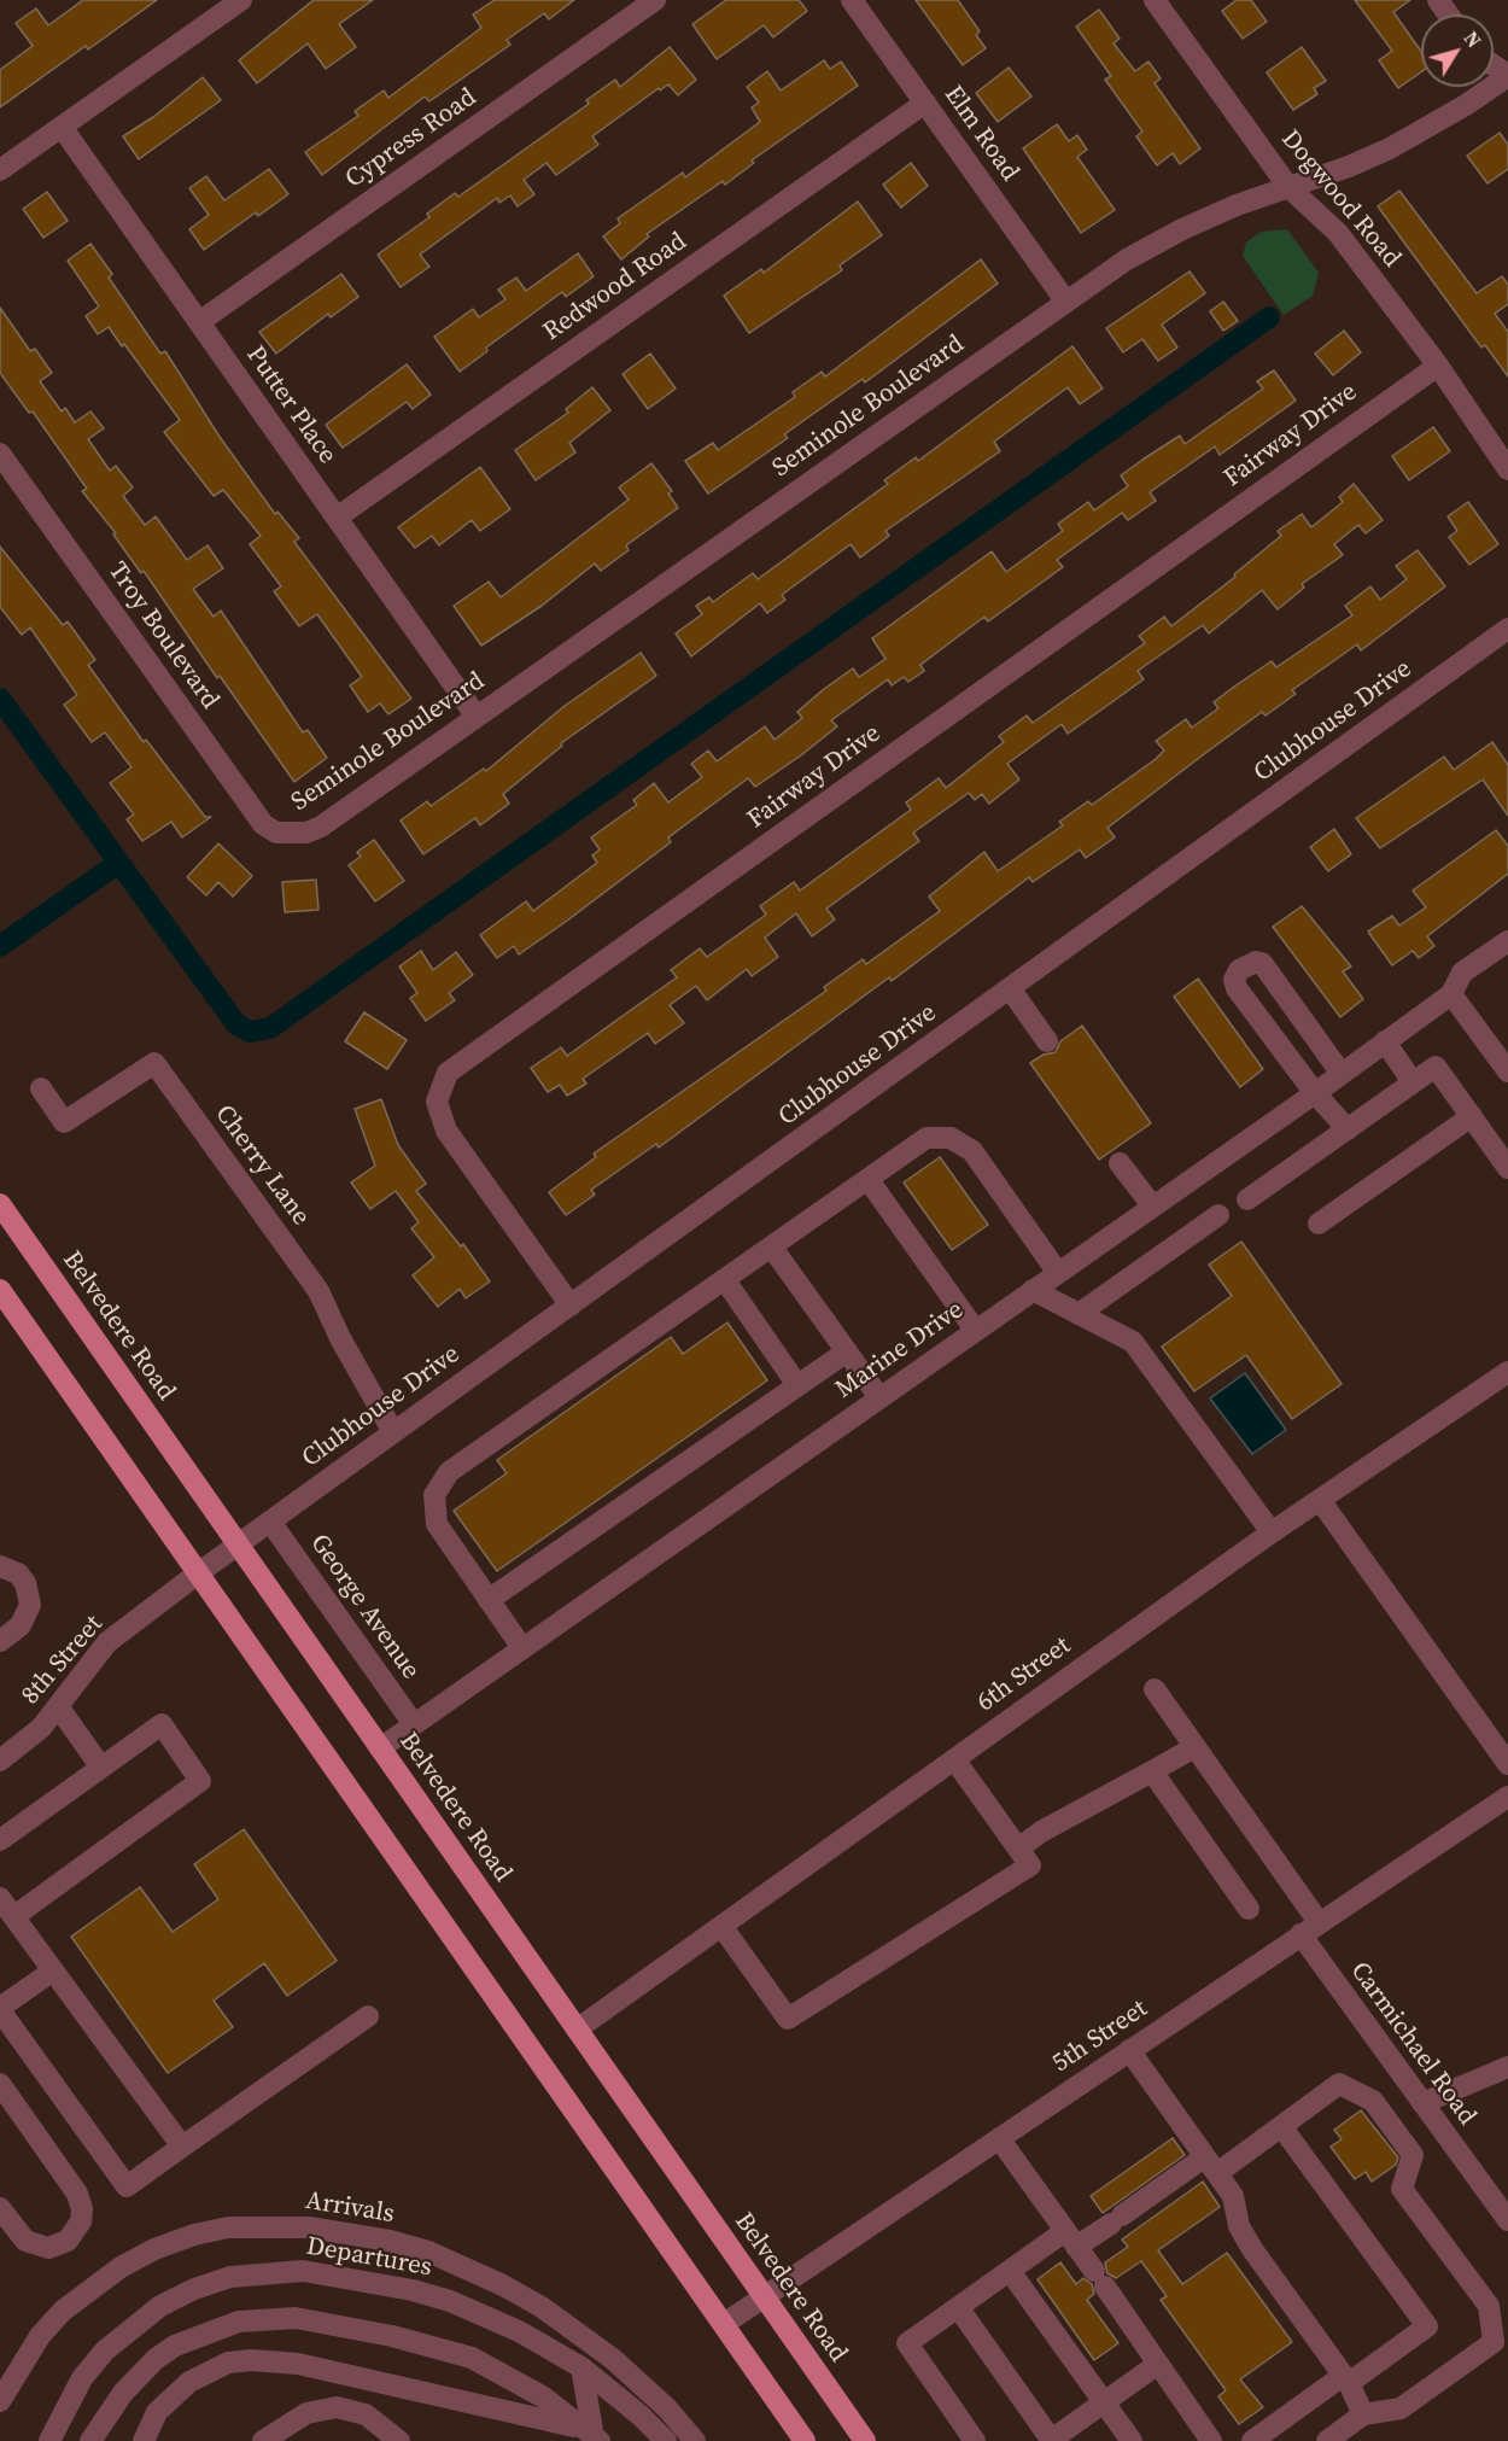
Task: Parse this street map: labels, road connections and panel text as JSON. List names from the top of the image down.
{
  "streets": {
    "main road": ["Belvedere Road"],
    "street": [
      "Elm Road",
      "Cypress Road",
      "Dogwood Road",
      "Redwood Road",
      "Putter Place",
      "Seminole Boulevard",
      "Fairway Drive",
      "Troy Boulevard",
      "Clubhouse Drive",
      "Cherry Lane",
      "Marine Drive",
      "George Avenue",
      "8th Street",
      "6th Street",
      "5th Street",
      "Carmichael Road",
      "Arrivals",
      "Departures"
    ]
  },
  "crossings": [
    ["Elm Road", "Redwood Road"],
    ["Elm Road", "Seminole Boulevard"],
    ["Cypress Road", "Putter Place"],
    ["Dogwood Road", "Seminole Boulevard"],
    ["Dogwood Road", "Fairway Drive"],
    ["Redwood Road", "Putter Place"],
    ["Putter Place", "Seminole Boulevard"],
    ["Seminole Boulevard", "Troy Boulevard"],
    ["Fairway Drive", "Clubhouse Drive"],
    ["Clubhouse Drive", "Cherry Lane"],
    ["Clubhouse Drive", "Belvedere Road"],
    ["Clubhouse Drive", "George Avenue"],
    ["Clubhouse Drive", "8th Street"],
    ["Belvedere Road", "Marine Drive"],
    ["Belvedere Road", "8th Street"],
    ["Belvedere Road", "6th Street"],
    ["Belvedere Road", "5th Street"],
    ["Marine Drive", "George Avenue"],
    ["5th Street", "Carmichael Road"]
  ],
  "north": "top right"
}
